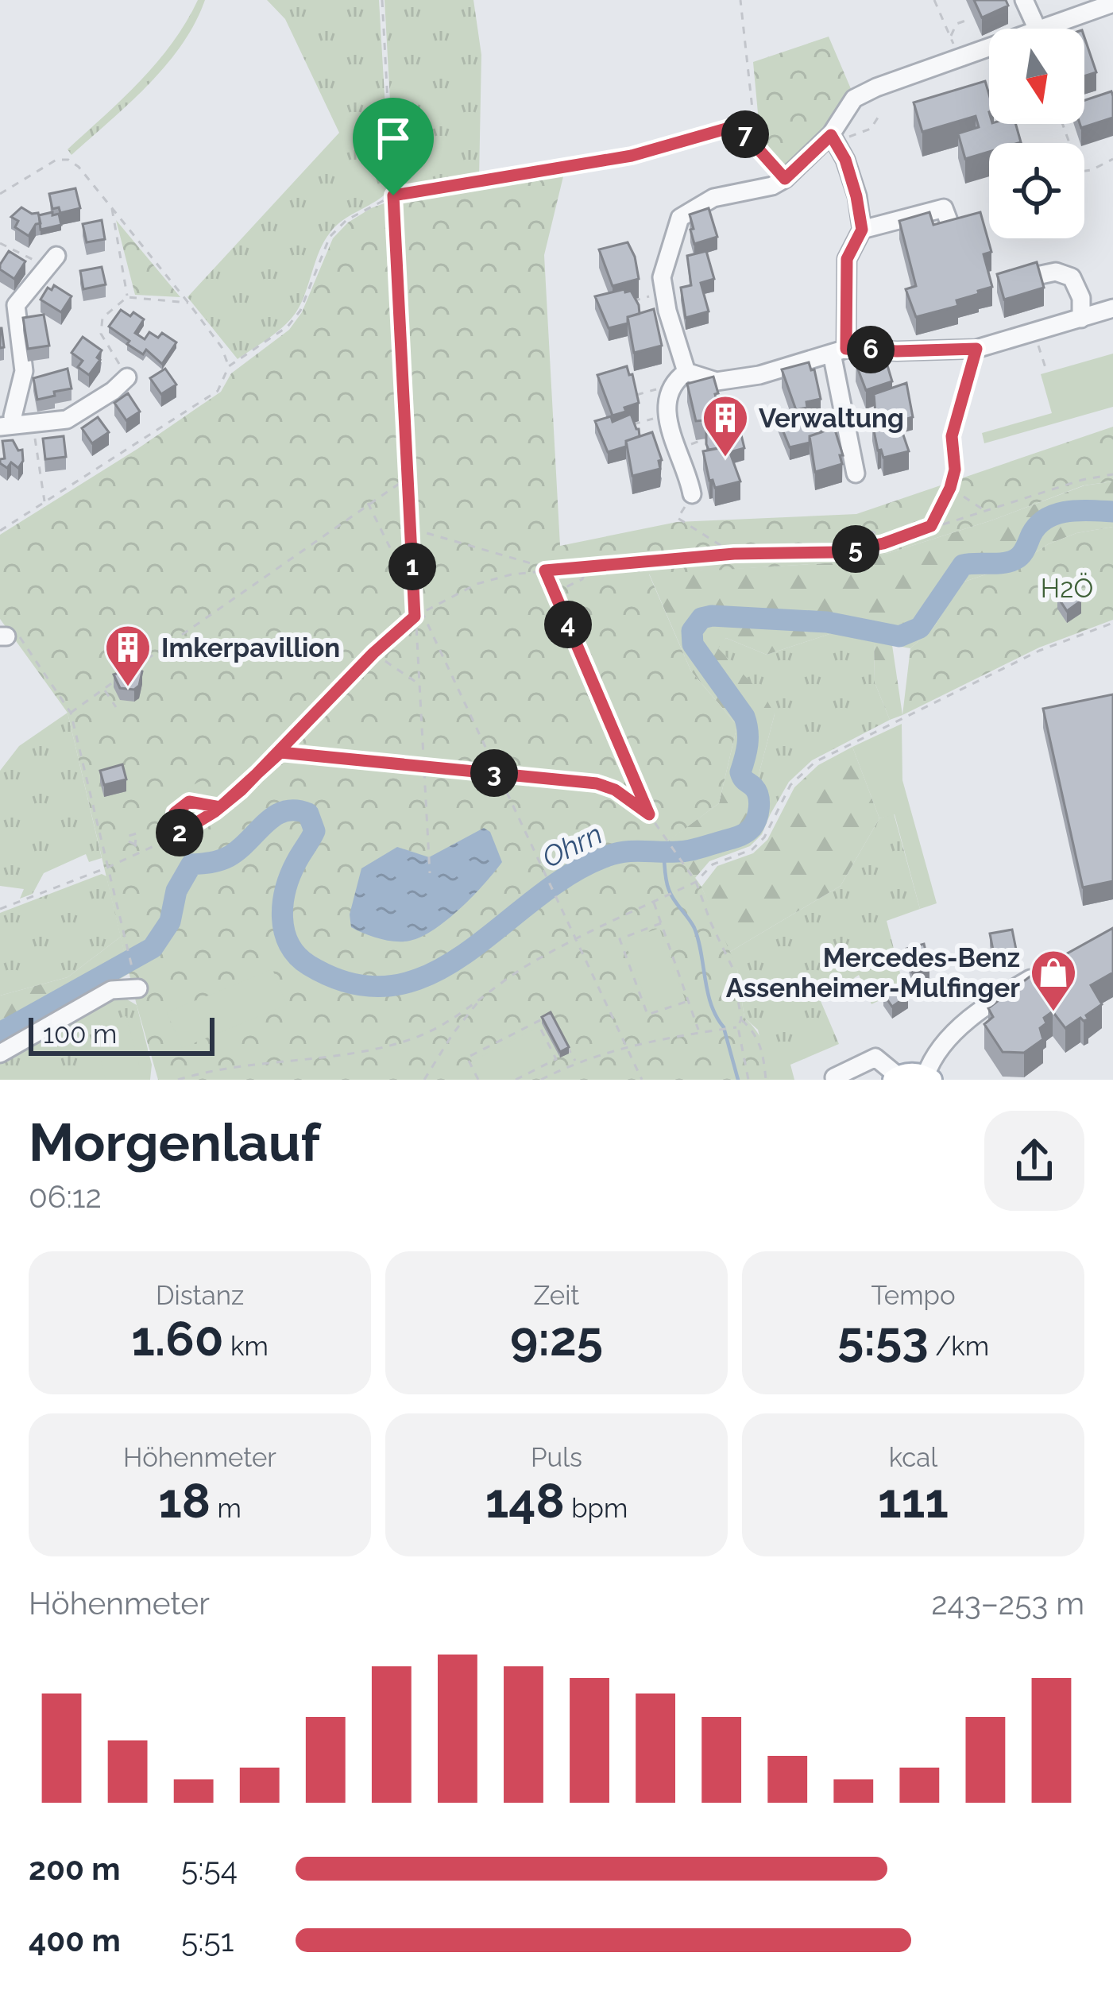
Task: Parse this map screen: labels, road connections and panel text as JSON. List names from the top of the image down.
{
  "water": ["Ohrn"],
  "parks": ["H2Ö"],
  "places": {
    "building": ["Verwaltung", "Imkerpavillion"],
    "shop": ["Mercedes-Benz Assenheimer-Mulfinger"]
  },
  "scale_bar": "100 m",
  "north": "bottom",
  "page": {
    "pins": [
      "7",
      "6",
      "5",
      "1",
      "4",
      "3",
      "2"
    ],
    "scale": "100 m",
    "heading": ["Morgenlauf", "06:12"],
    "stats": [
      ["Distanz", "1.60 km"],
      ["Zeit", "9:25"],
      ["Tempo", "5:53 /km"],
      ["Höhenmeter", "18 m"],
      ["Puls", "148 bpm"],
      ["kcal", "111"]
    ],
    "chart": ["Höhenmeter", "243–253 m"],
    "list": [
      {
        "name": "200 m",
        "note": "5:54"
      },
      {
        "name": "400 m",
        "note": "5:51"
      }
    ]
  }
}
